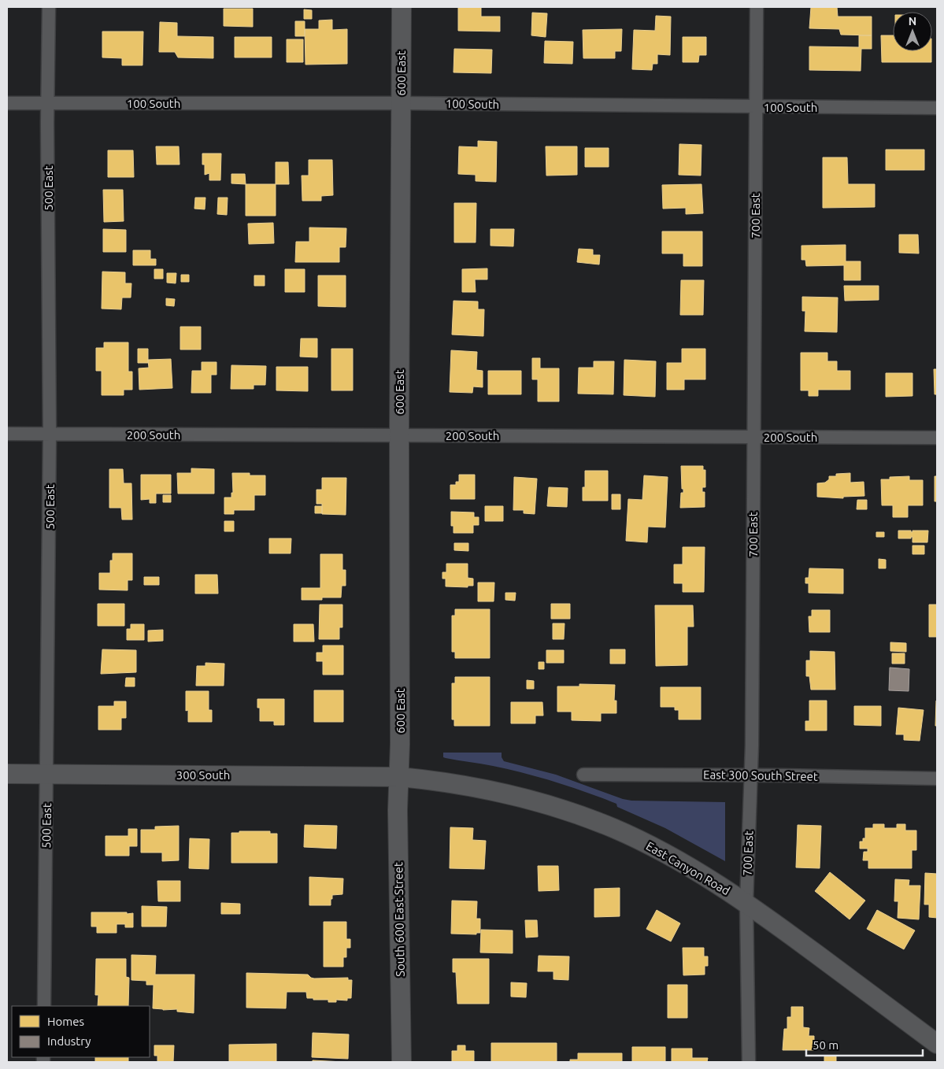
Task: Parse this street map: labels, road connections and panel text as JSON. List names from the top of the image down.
{
  "streets": {
    "street": [
      "600 East",
      "100 South",
      "500 East",
      "700 East",
      "200 South",
      "300 South",
      "East 300 South Street",
      "East Canyon Road",
      "South 600 East Street"
    ]
  },
  "crossings": [
    ["600 East", "100 South"],
    ["600 East", "200 South"],
    ["600 East", "300 South"],
    ["600 East", "East Canyon Road"],
    ["600 East", "South 600 East Street"],
    ["100 South", "500 East"],
    ["100 South", "700 East"],
    ["500 East", "200 South"],
    ["500 East", "300 South"],
    ["700 East", "200 South"],
    ["700 East", "East 300 South Street"],
    ["700 East", "East Canyon Road"],
    ["300 South", "East Canyon Road"],
    ["300 South", "South 600 East Street"],
    ["East Canyon Road", "South 600 East Street"]
  ],
  "legend": ["Homes", "Industry"],
  "scale_bar": "50 m",
  "north": "top"
}
